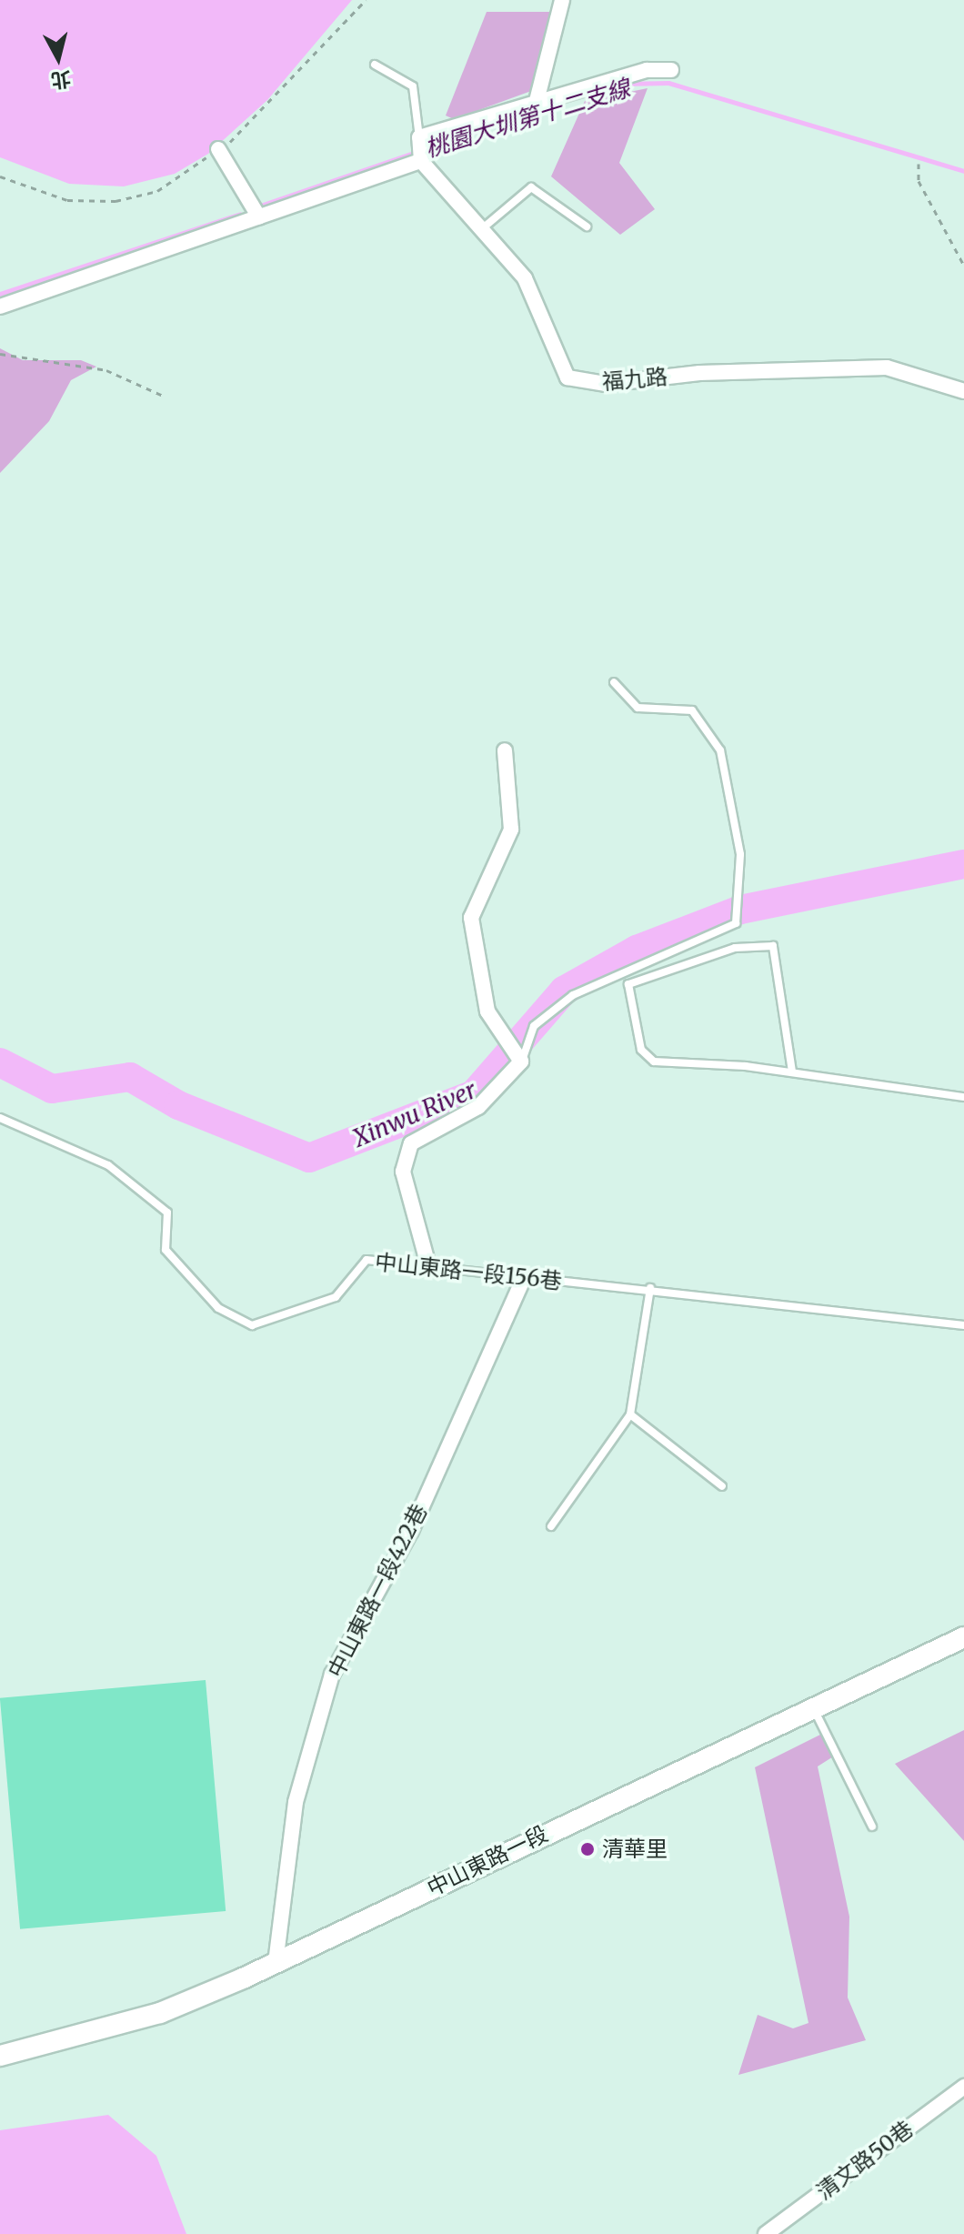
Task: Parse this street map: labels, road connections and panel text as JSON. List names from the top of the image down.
{
  "streets": {
    "main road": ["中山東路一段"],
    "street": ["福九路", "中山東路一段422巷", "清文路50巷"],
    "lane": ["中山東路一段156巷"]
  },
  "crossings": [
    ["中山東路一段156巷", "中山東路一段422巷"],
    ["中山東路一段422巷", "中山東路一段"]
  ],
  "water": ["桃園大圳第十二支線", "Xinwu River"],
  "places": ["清華里"],
  "north": "bottom"
}
